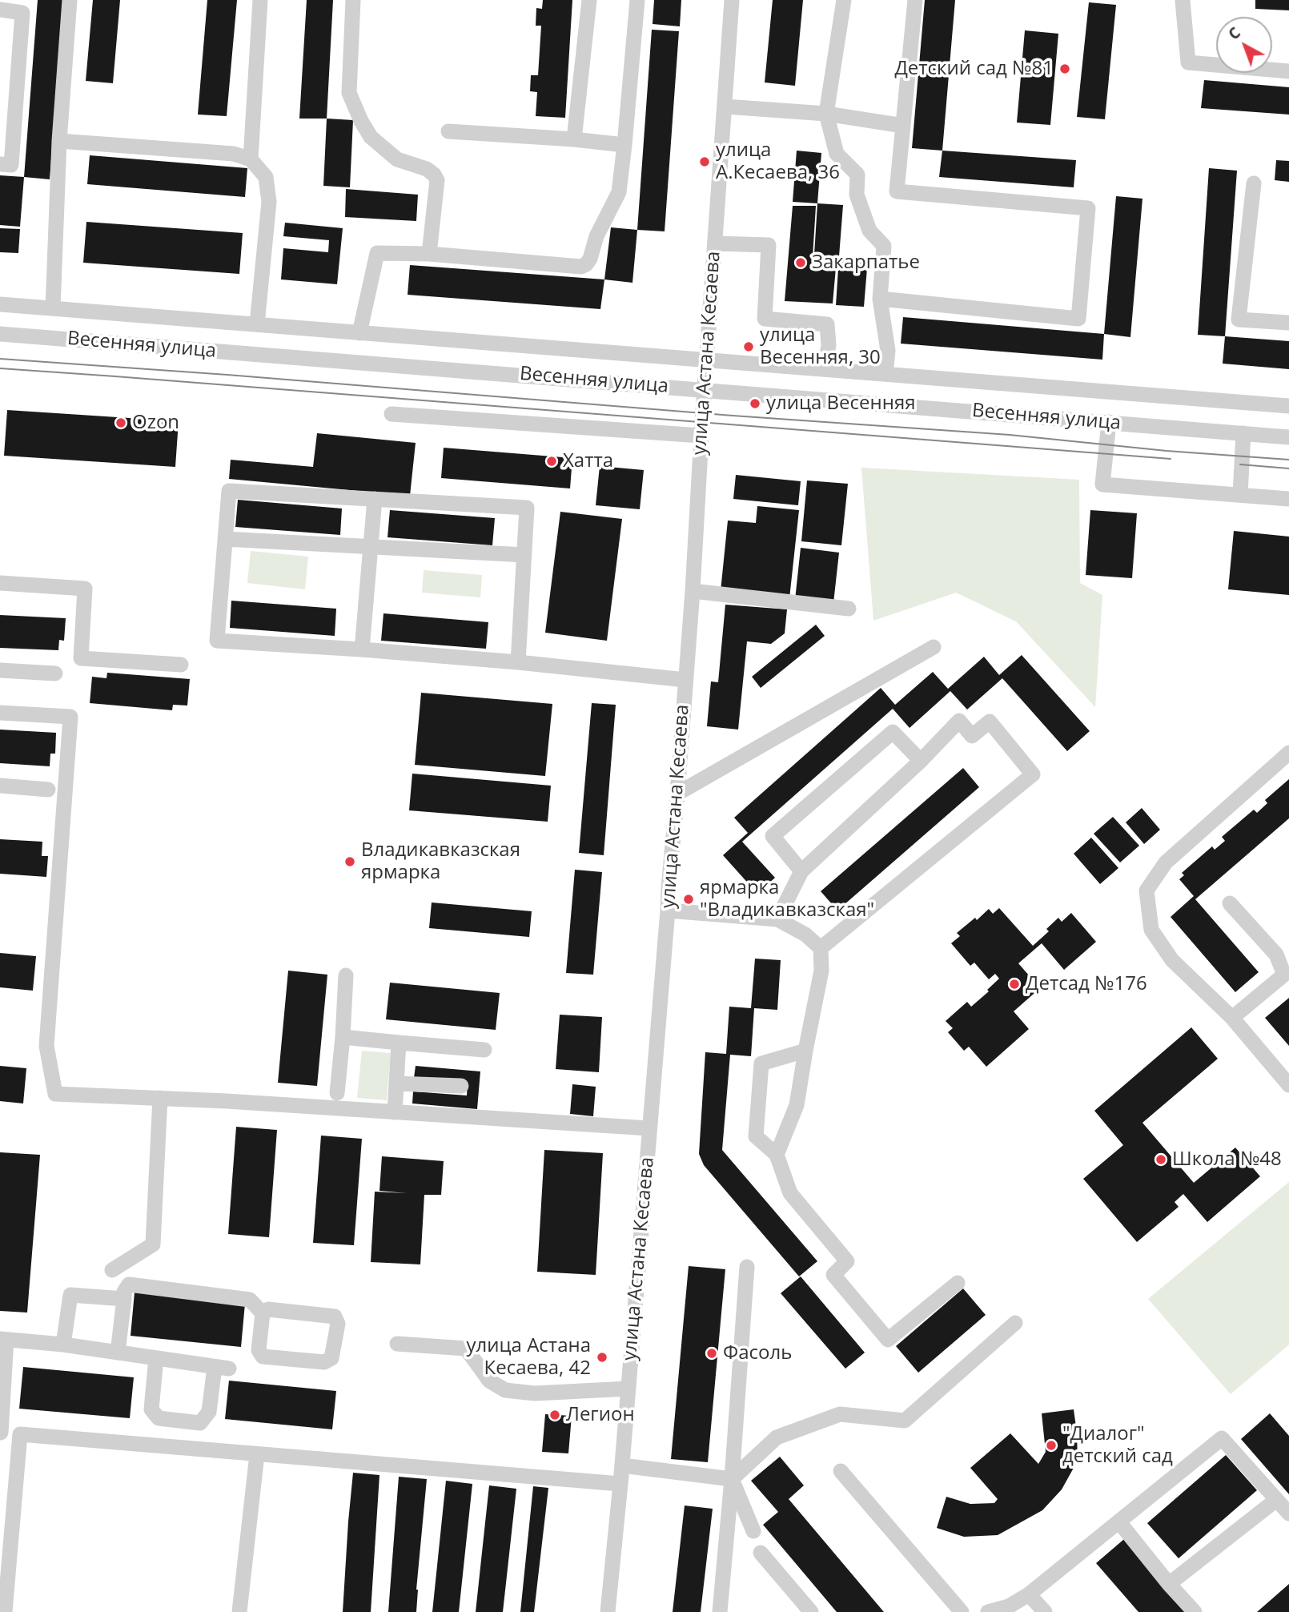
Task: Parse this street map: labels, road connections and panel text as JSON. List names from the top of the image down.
{
  "streets": {
    "street": ["Весенняя улица", "улица Астана Кесаева"]
  },
  "crossings": [
    ["Весенняя улица", "улица Астана Кесаева"]
  ],
  "places": [
    "Детский сад №81",
    "улица А.Кесаева, 36",
    "Закарпатье",
    "улица Весенняя, 30",
    "улица Весенняя",
    "Ozon",
    "Хатта",
    "Владикавказская ярмарка",
    "ярмарка \"Владикавказская\"",
    "Детсад №176",
    "Школа №48",
    "Фасоль",
    "улица Астана Кесаева, 42",
    "Легион",
    "\"Диалог\" детский сад"
  ],
  "north": "top left"
}
